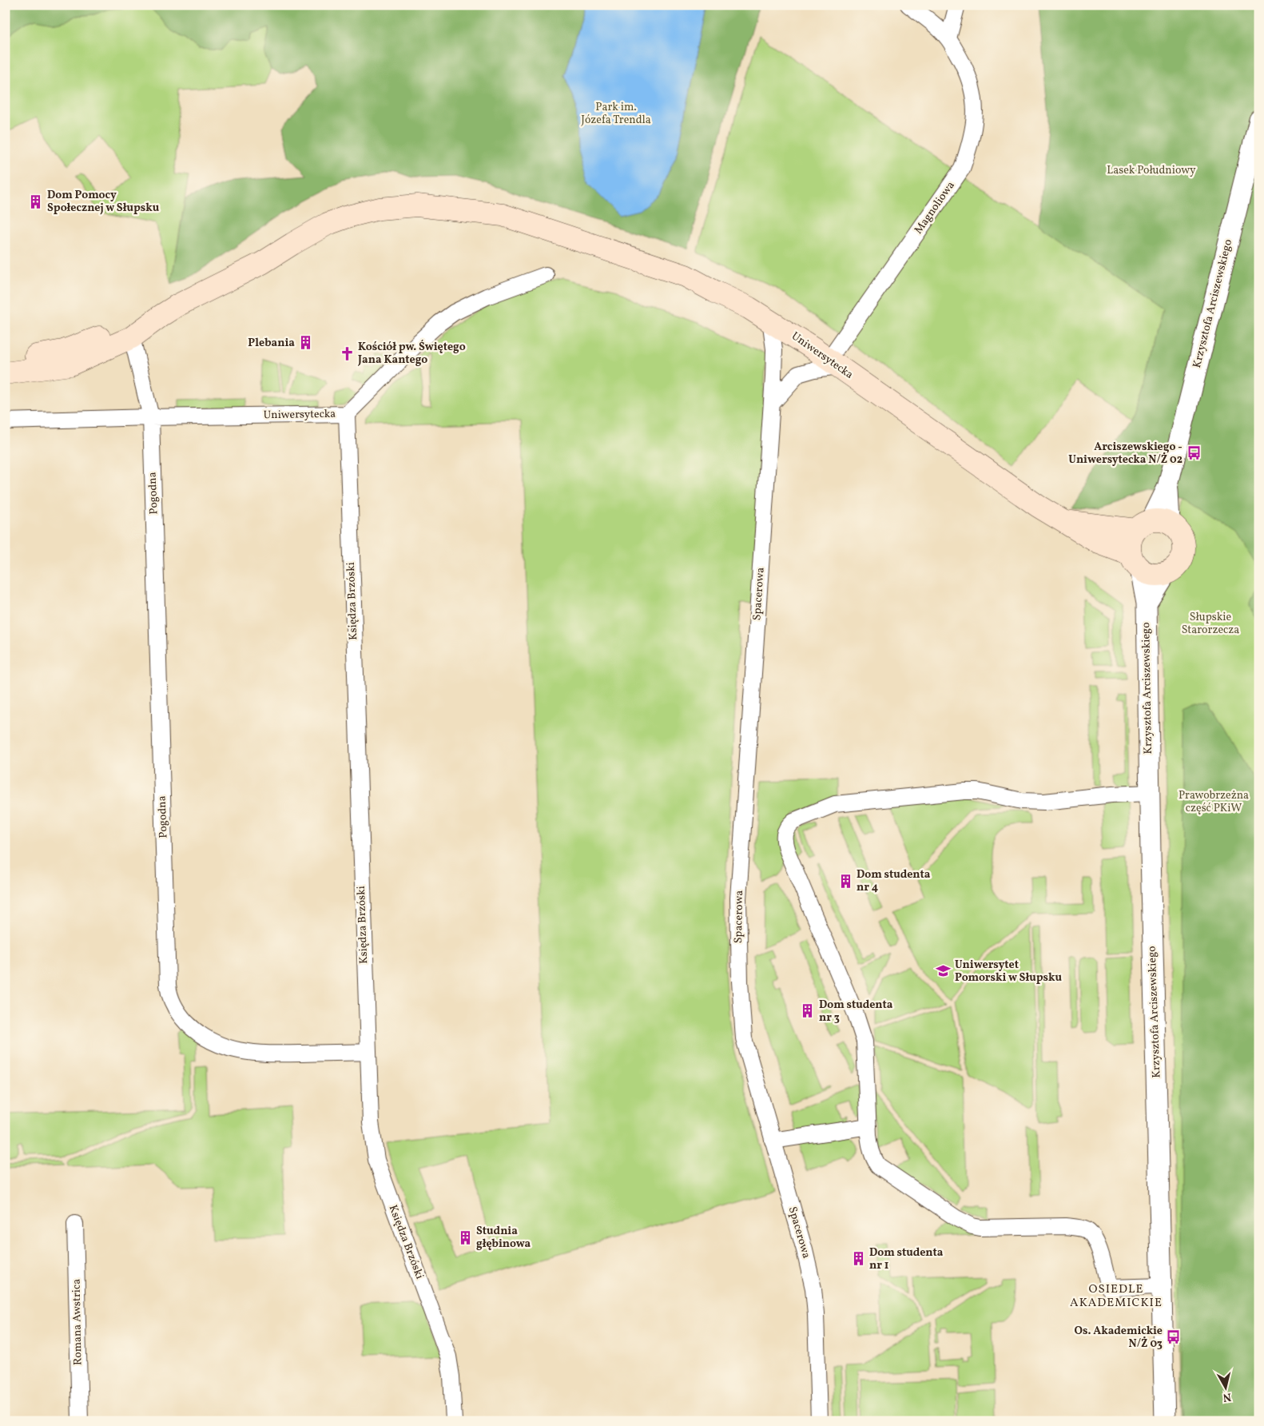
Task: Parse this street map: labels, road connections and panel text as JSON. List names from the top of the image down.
{
  "streets": {
    "main road": ["Uniwersytecka"],
    "street": [
      "Magnoliowa",
      "Krzysztofa Arciszewskiego",
      "Pogodna",
      "Spacerowa",
      "Księdza Brzóski",
      "Romana Awstrica"
    ]
  },
  "crossings": [
    ["Magnoliowa", "Uniwersytecka"],
    ["Krzysztofa Arciszewskiego", "Uniwersytecka"],
    ["Uniwersytecka", "Pogodna"],
    ["Uniwersytecka", "Spacerowa"],
    ["Uniwersytecka", "Księdza Brzóski"],
    ["Pogodna", "Księdza Brzóski"]
  ],
  "districts": ["OSIEDLE AKADEMICKIE"],
  "parks": [
    "Park im. Józefa Trendla",
    "Lasek Południowy",
    "Słupskie Starorzecza",
    "Prawobrzeżna część PKiW"
  ],
  "places": {
    "building": [
      "Dom Pomocy Społecznej w Słupsku",
      "Plebania",
      "Dom studenta nr 4",
      "Dom studenta nr 3",
      "Studnia głębinowa",
      "Dom studenta nr 1"
    ],
    "church": ["Kościół pw. Świętego Jana Kantego"],
    "bus stop": ["Arciszewskiego - Uniwersytecka N/Ż 02", "Os. Akademickie N/Ż 03"],
    "school or university": ["Uniwersytet Pomorski w Słupsku"]
  },
  "north": "bottom"
}
